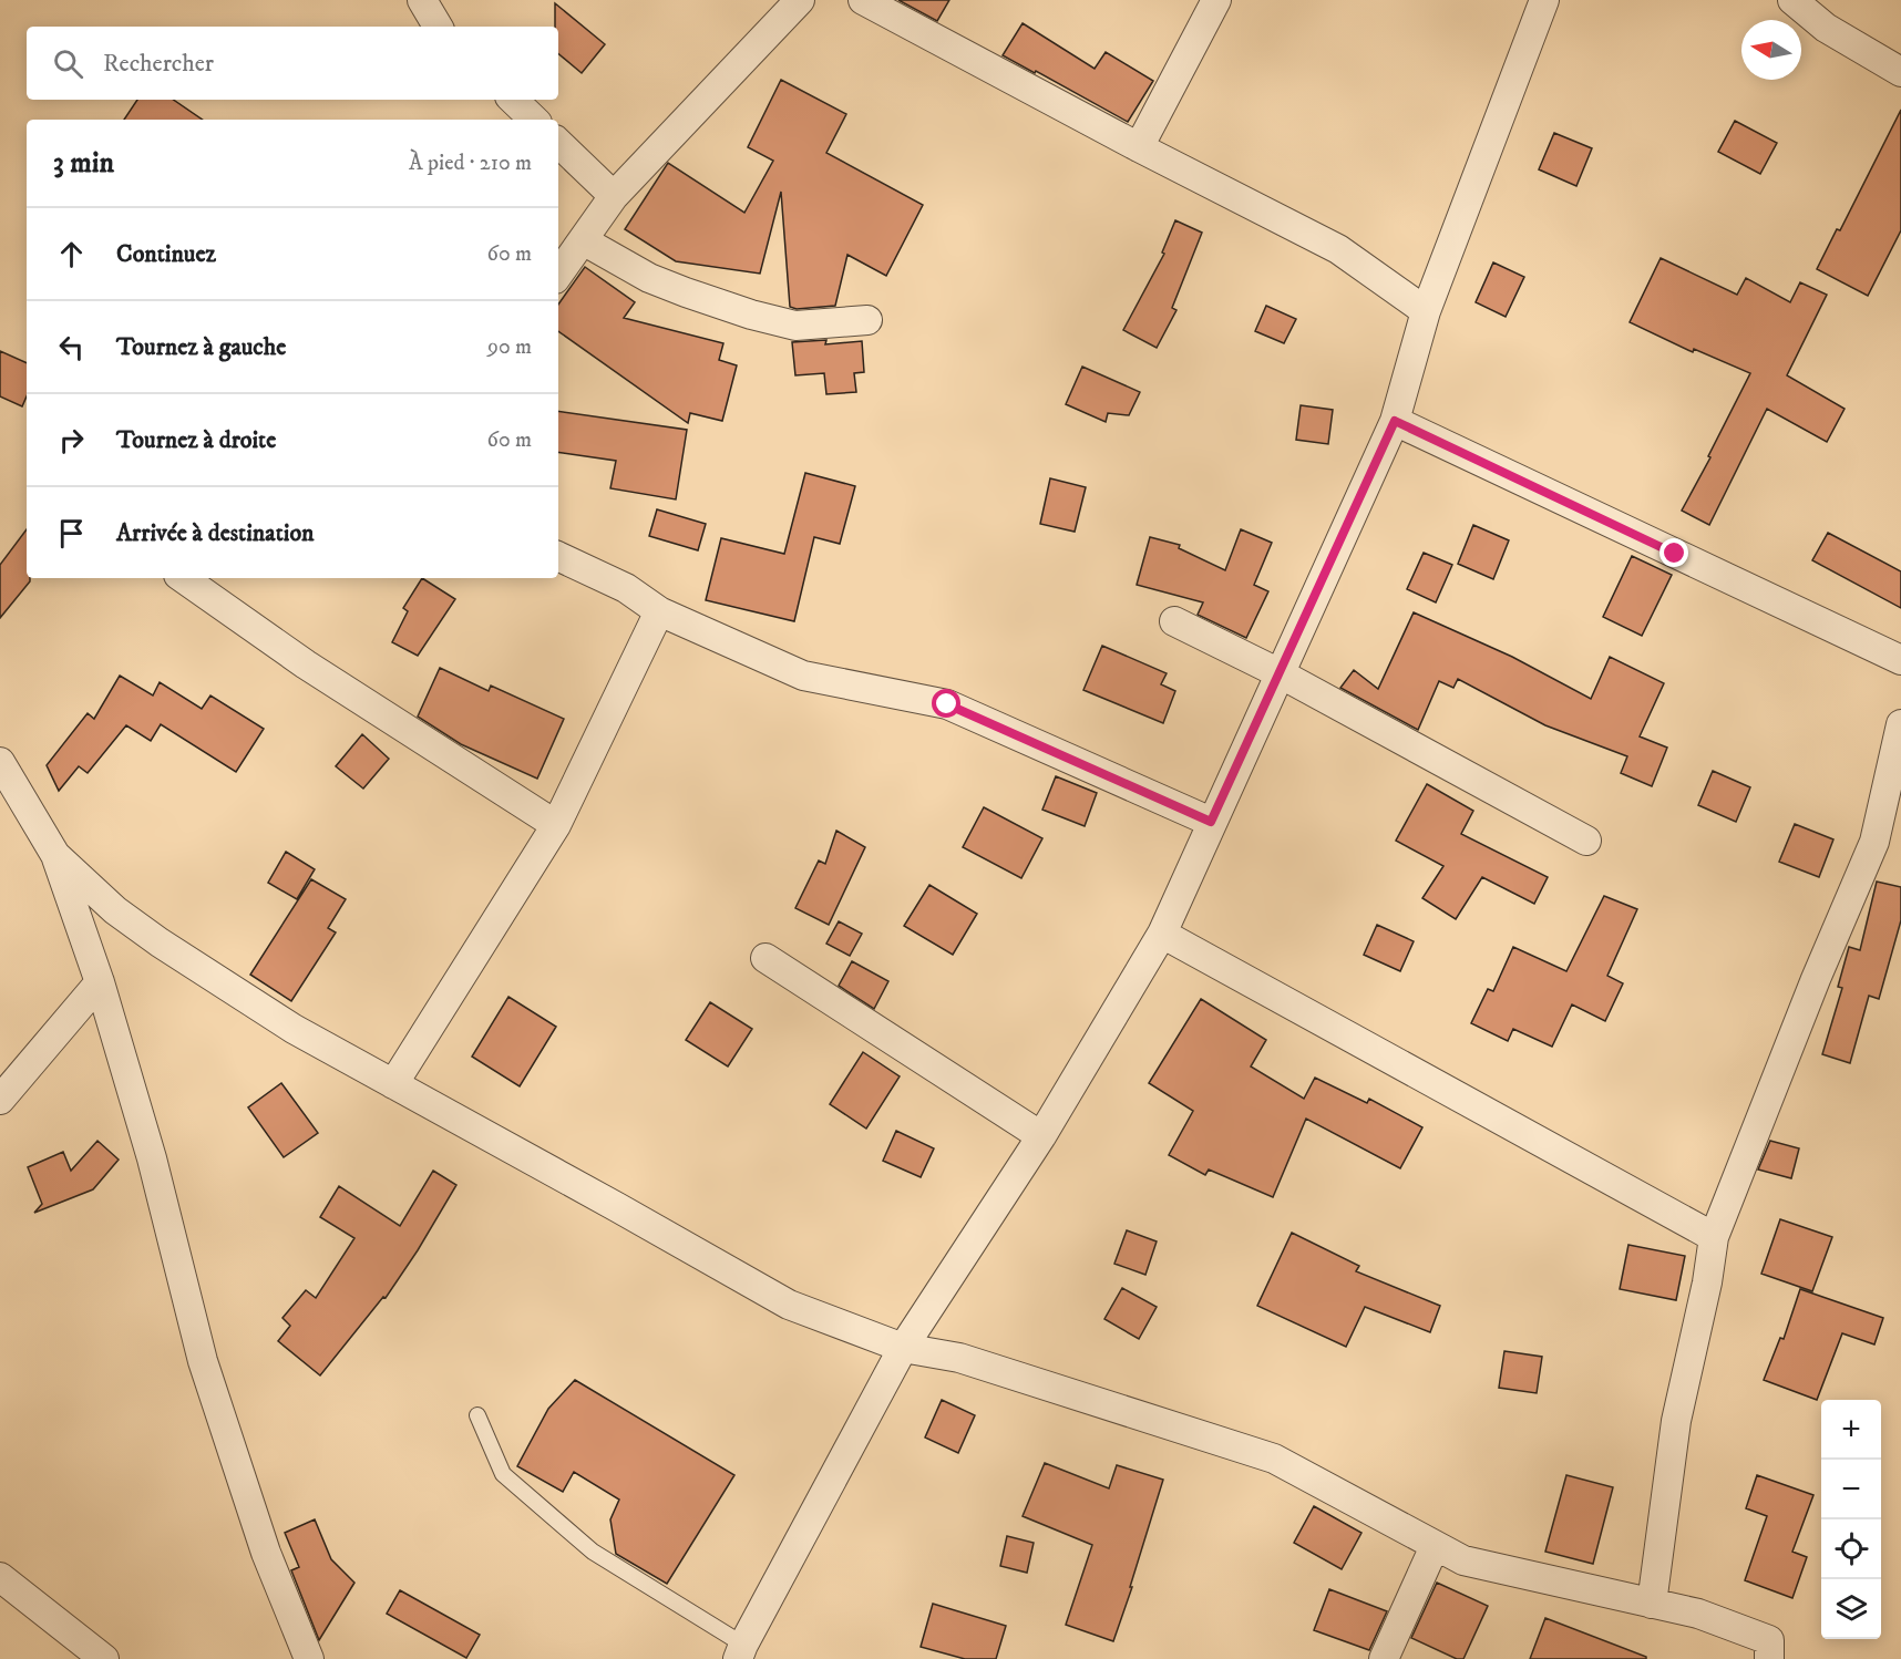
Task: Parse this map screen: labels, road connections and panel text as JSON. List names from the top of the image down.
{
  "north": "left",
  "page": {
    "search": "Rechercher",
    "heading": ["3 min", "À pied · 210 m"],
    "list": [
      ["Continuez", "60 m"],
      ["Tournez à gauche", "90 m"],
      ["Tournez à droite", "60 m"],
      "Arrivée à destination"
    ],
    "map_buttons": ["+", "−"]
  }
}
